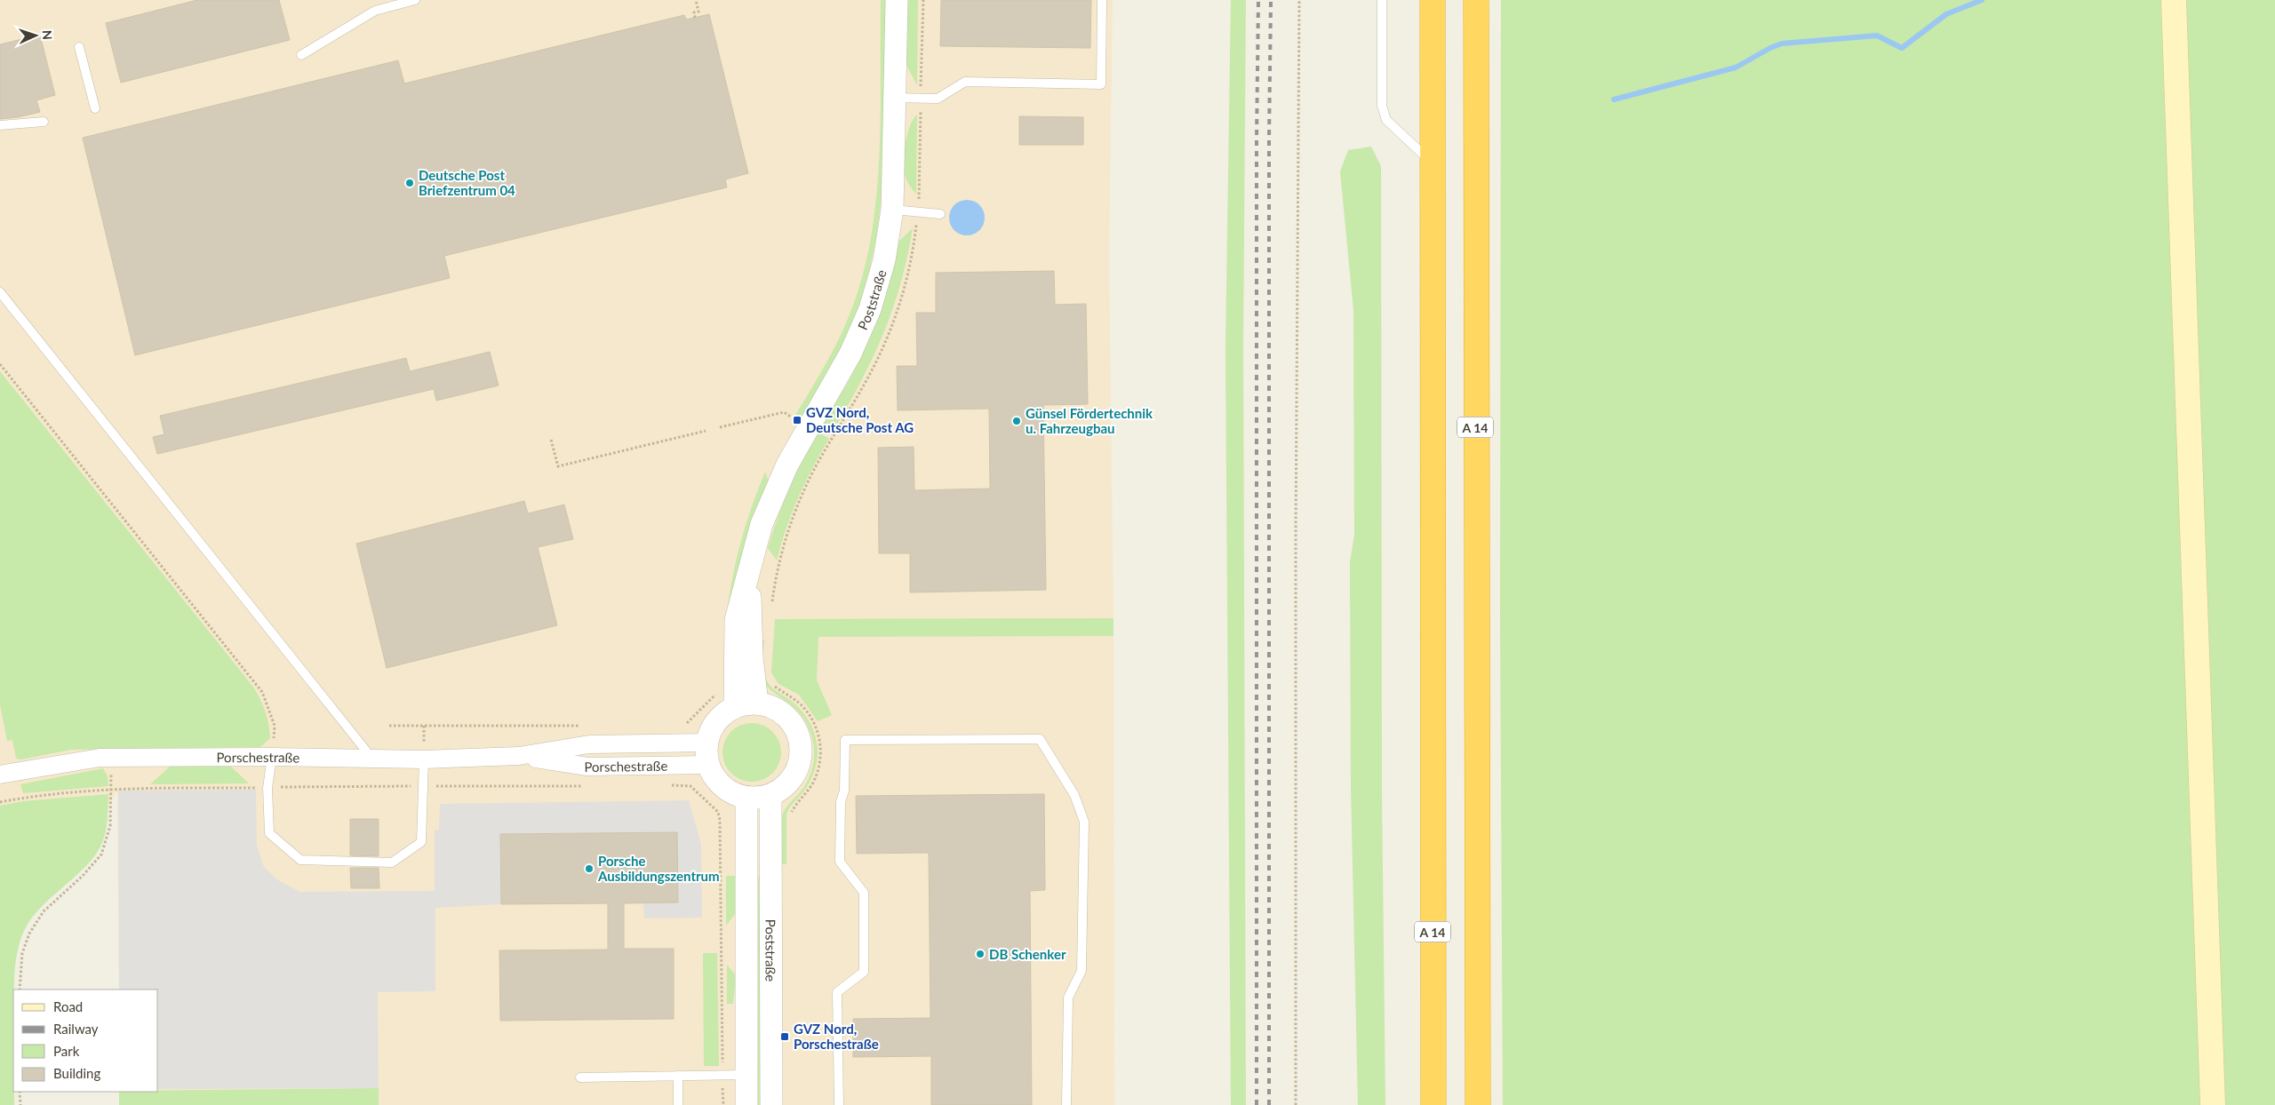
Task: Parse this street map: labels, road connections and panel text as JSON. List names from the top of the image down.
{
  "streets": {
    "highway": ["A 14"],
    "street": ["Poststraße", "Porschestraße"]
  },
  "crossings": [
    ["Poststraße", "Porschestraße"]
  ],
  "places": {
    "other": [
      "Deutsche Post Briefzentrum 04",
      "Günsel Fördertechnik u. Fahrzeugbau",
      "Porsche Ausbildungszentrum",
      "DB Schenker"
    ],
    "transit": ["GVZ Nord, Deutsche Post AG", "GVZ Nord, Porschestraße"]
  },
  "legend": [
    "Road",
    "Railway",
    "Park",
    "Building"
  ],
  "north": "right"
}
